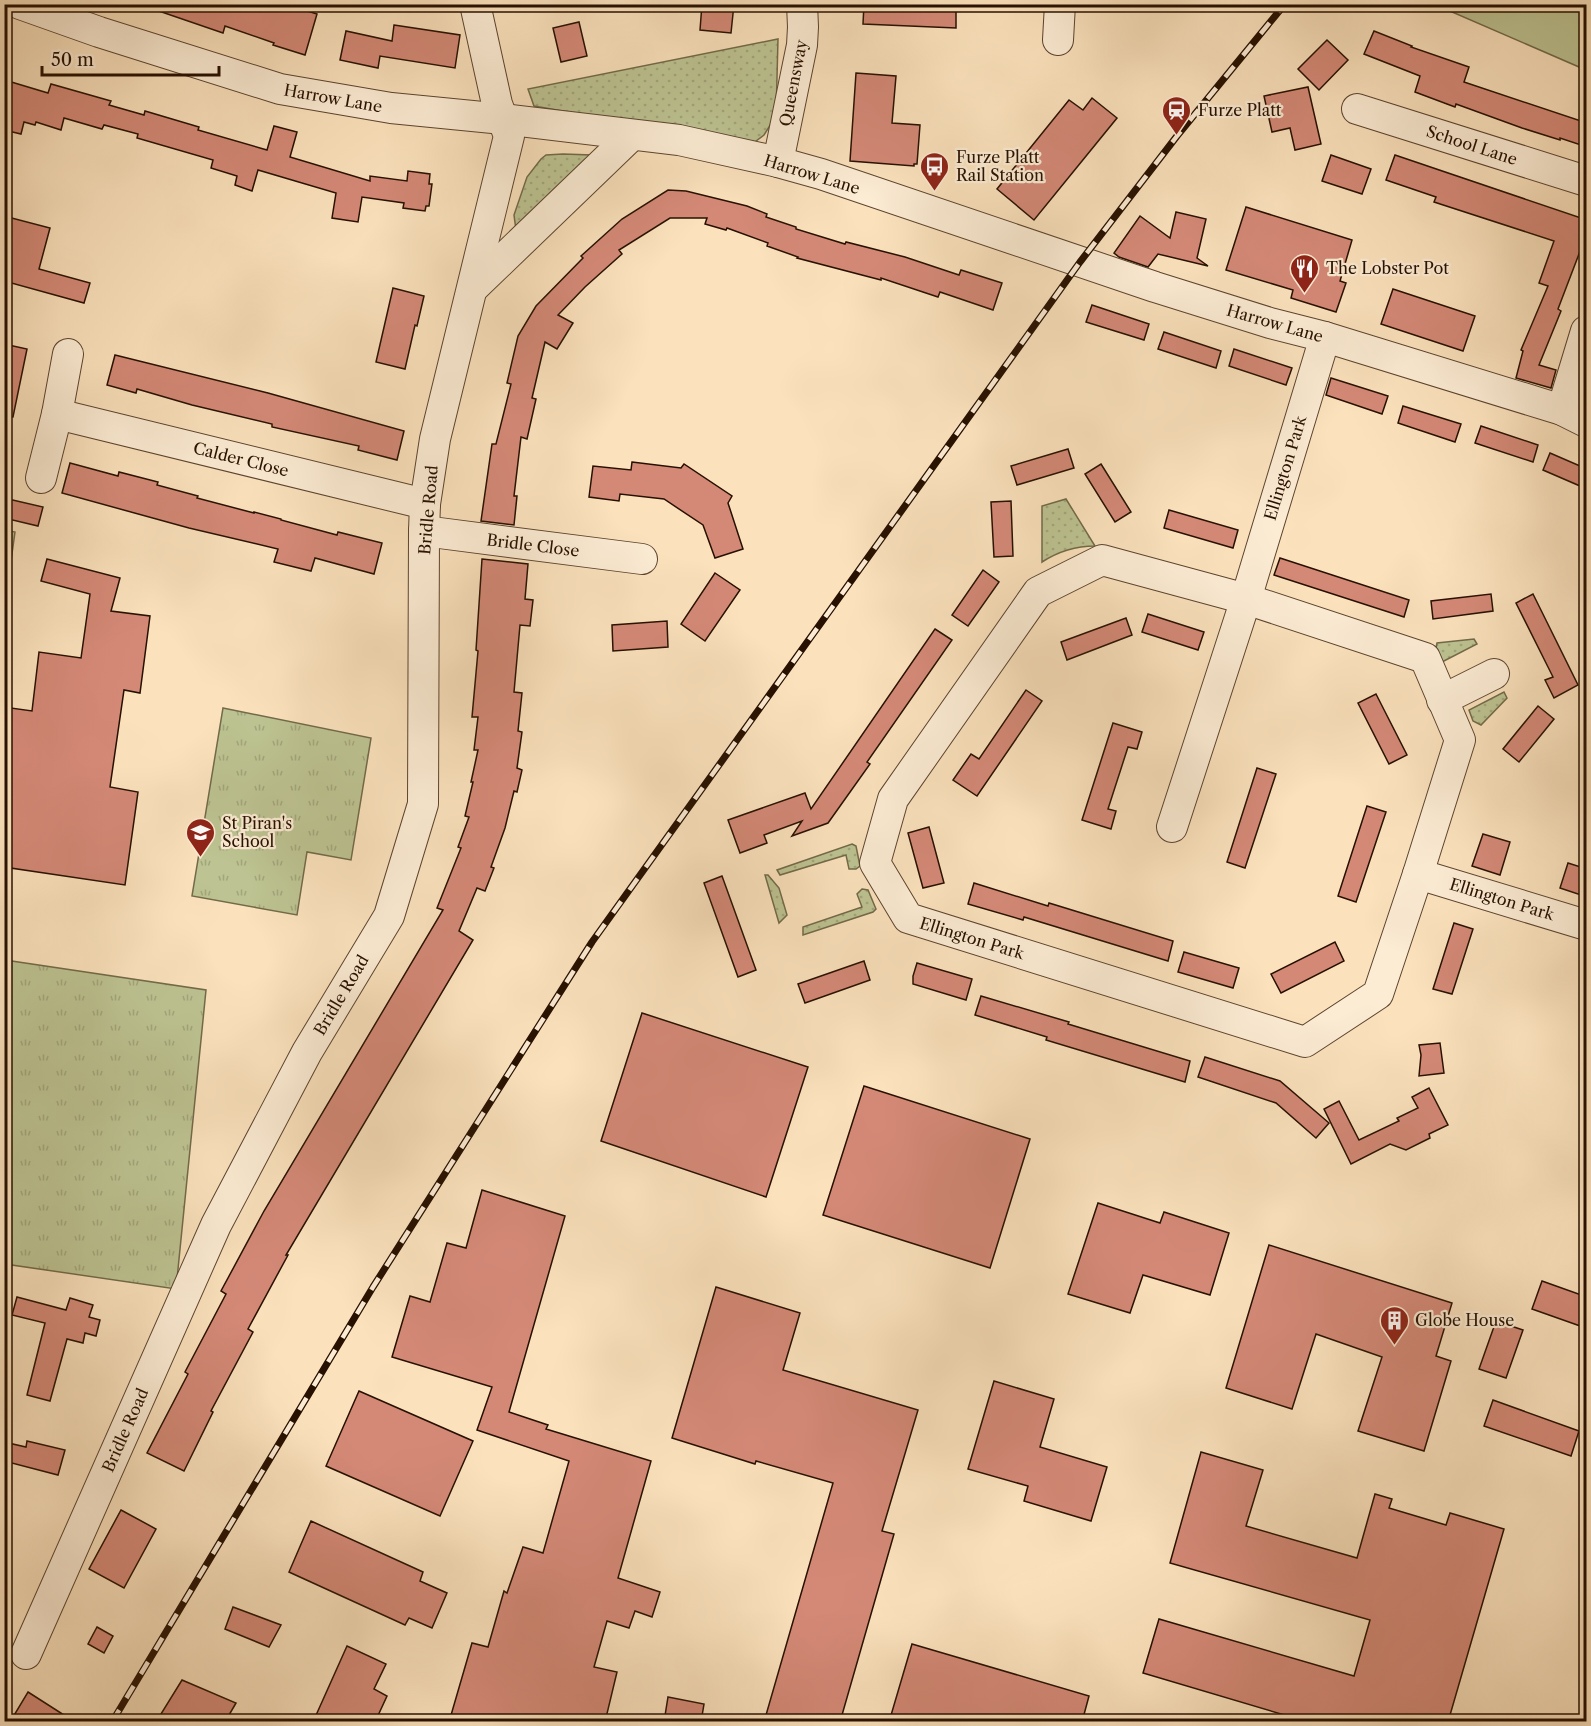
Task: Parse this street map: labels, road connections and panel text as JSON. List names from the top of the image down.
{
  "streets": {
    "street": [
      "Queensway",
      "Harrow Lane",
      "School Lane",
      "Calder Close",
      "Ellington Park",
      "Bridle Road",
      "Bridle Close"
    ]
  },
  "crossings": [
    ["Queensway", "Harrow Lane"],
    ["Harrow Lane", "Ellington Park"],
    ["Harrow Lane", "Bridle Road"],
    ["Calder Close", "Bridle Road"],
    ["Calder Close", "Bridle Close"],
    ["Bridle Road", "Bridle Close"]
  ],
  "places": {
    "station": ["Furze Platt"],
    "bus stop": ["Furze Platt Rail Station"],
    "restaurant": ["The Lobster Pot"],
    "school or university": ["St Piran's School"],
    "building": ["Globe House"]
  },
  "scale_bar": "50 m"
}
